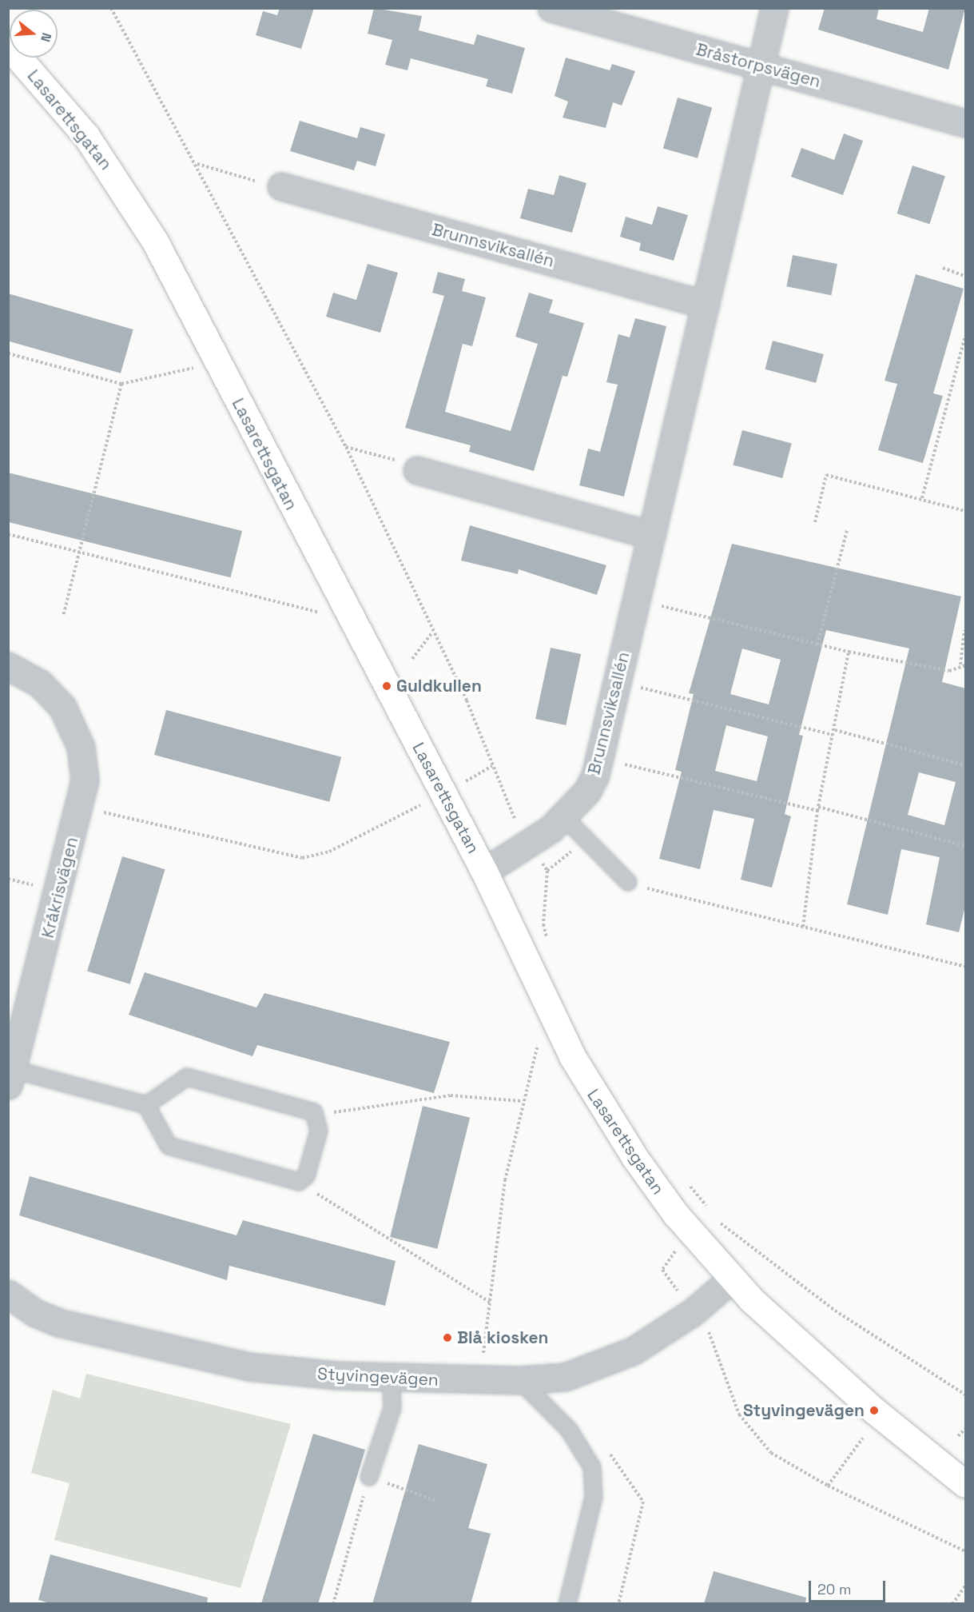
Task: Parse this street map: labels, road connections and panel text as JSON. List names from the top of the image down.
{
  "streets": {
    "street": [
      "Bråstorpsvägen",
      "Lasarettsgatan",
      "Brunnsviksallén",
      "Kråkrisvägen",
      "Styvingevägen"
    ]
  },
  "crossings": [
    ["Bråstorpsvägen", "Brunnsviksallén"],
    ["Lasarettsgatan", "Brunnsviksallén"],
    ["Lasarettsgatan", "Styvingevägen"]
  ],
  "places": ["Guldkullen", "Blå kiosken", "Styvingevägen"],
  "scale_bar": "20 m",
  "north": "right"
}
